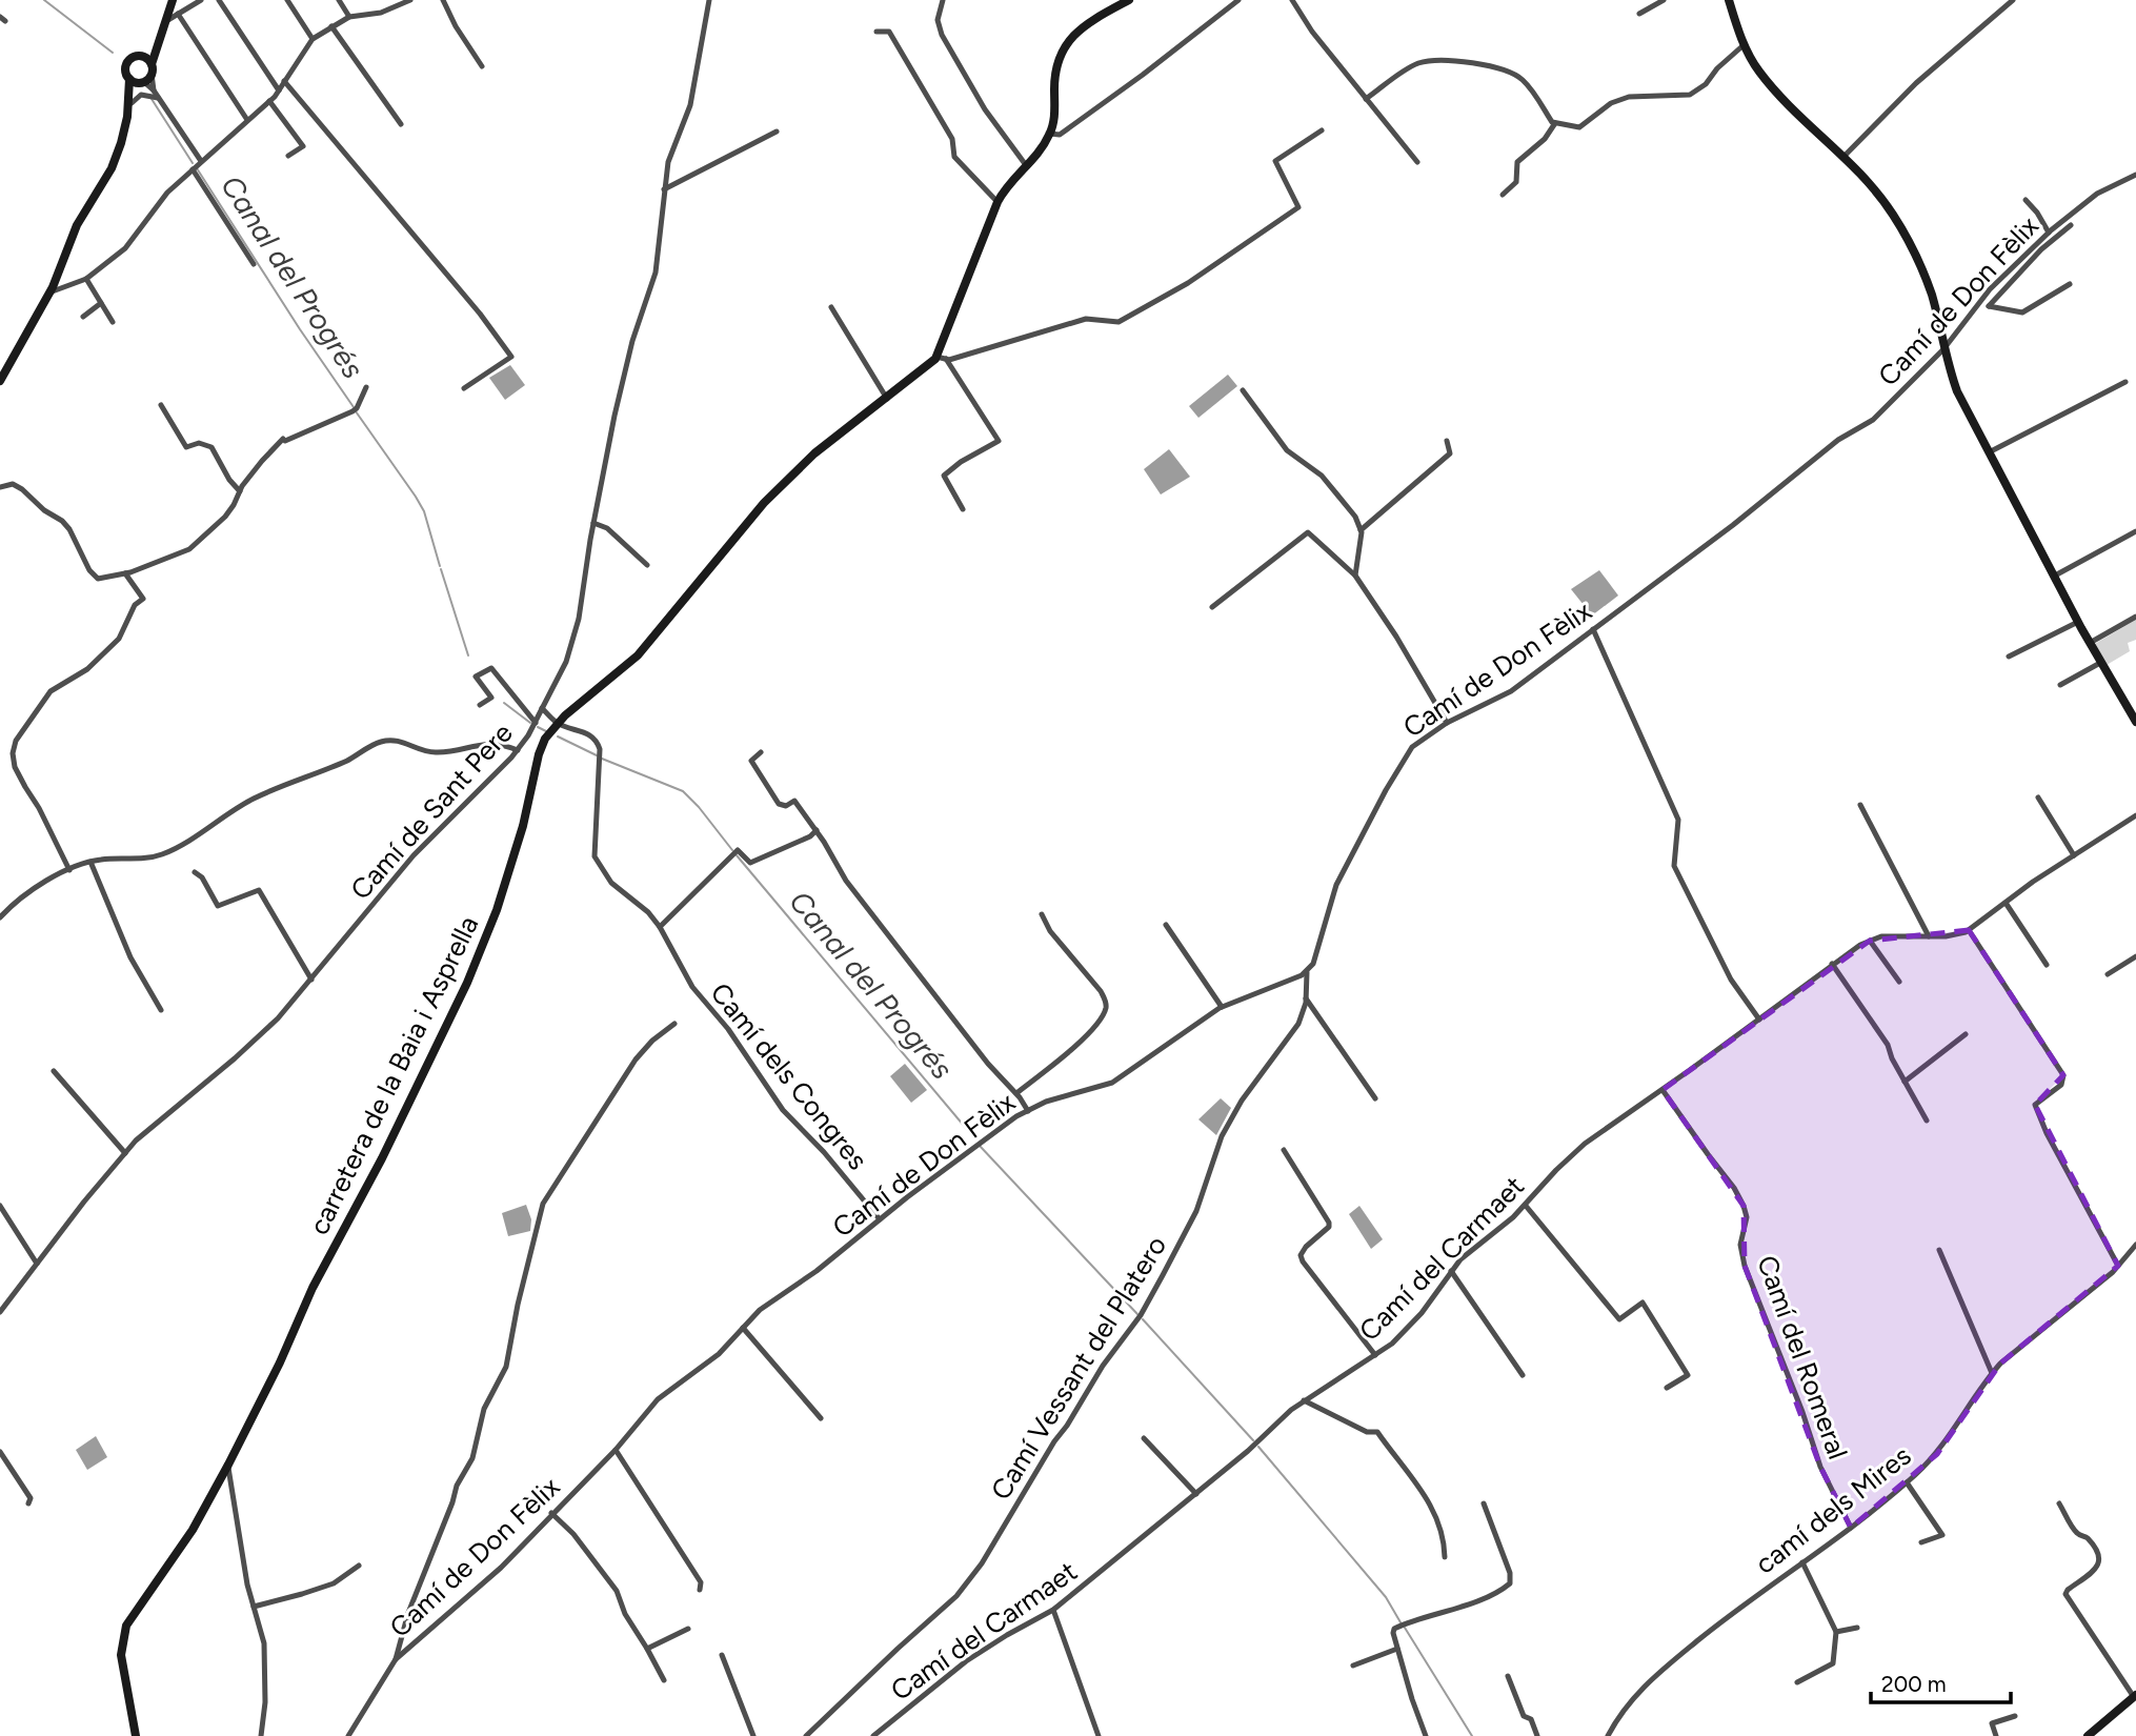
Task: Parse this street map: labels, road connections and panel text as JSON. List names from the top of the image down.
{
  "streets": {
    "main road": ["carretera de la Baia i Asprella"],
    "street": [
      "Camí de Don Fèlix",
      "Camí de Sant Pere",
      "Camí dels Congres",
      "Camí del Carmaet",
      "Camí del Romeral",
      "Camí Vessant del Platero",
      "camí dels Mires"
    ]
  },
  "crossings": [
    ["Camí de Don Fèlix", "Camí dels Congres"],
    ["Camí de Don Fèlix", "Camí Vessant del Platero"],
    ["Camí de Sant Pere", "Camí dels Congres"],
    ["carretera de la Baia i Asprella", "Camí dels Congres"],
    ["Camí del Carmaet", "Camí del Romeral"],
    ["Camí del Romeral", "camí dels Mires"]
  ],
  "water": ["Canal del Progrés"],
  "scale_bar": "200 m"
}
